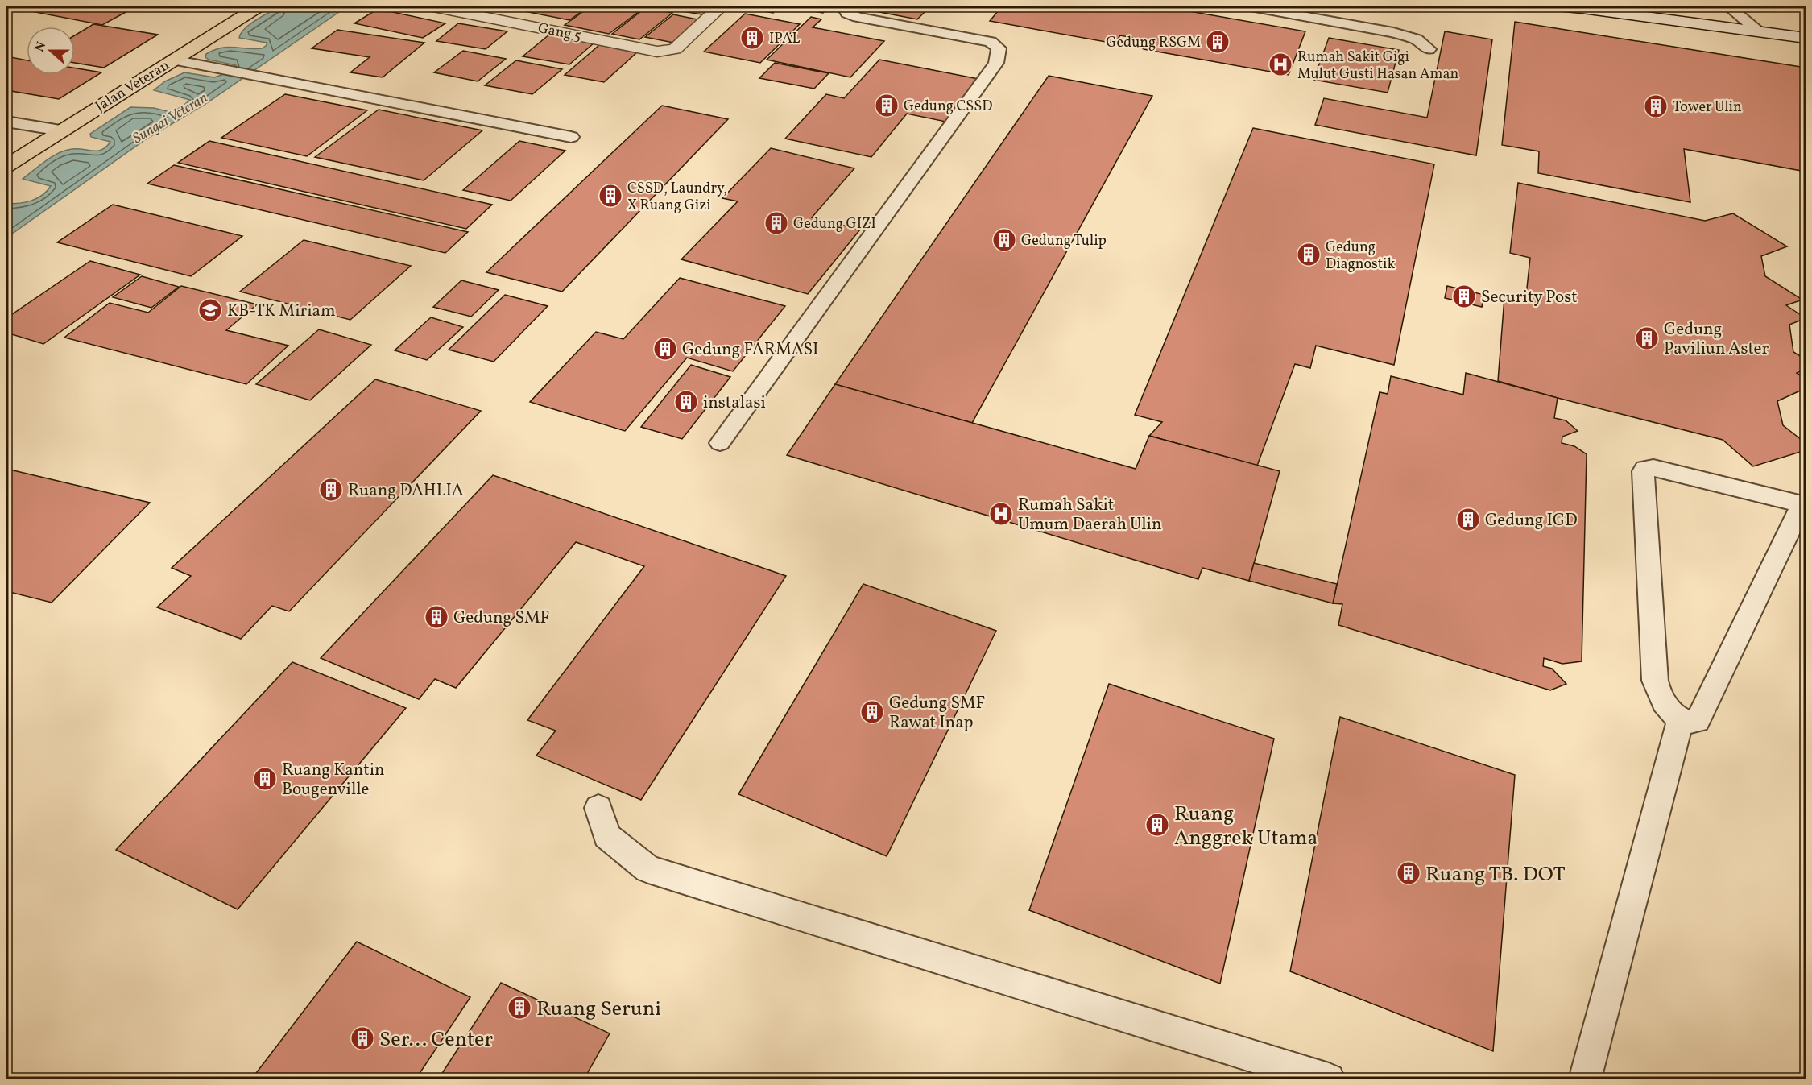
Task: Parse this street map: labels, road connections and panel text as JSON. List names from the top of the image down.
{
  "streets": {
    "main road": ["Jalan Veteran"],
    "street": ["Gang 5"]
  },
  "water": ["Sungai Veteran"],
  "places": {
    "building": [
      "IPAL",
      "Gedung RSGM",
      "Gedung CSSD",
      "Tower Ulin",
      "CSSD, Laundry, X Ruang Gizi",
      "Gedung GIZI",
      "Gedung Tulip",
      "Gedung Diagnostik",
      "Security Post",
      "Gedung Paviliun Aster",
      "Gedung FARMASI",
      "instalasi",
      "Ruang DAHLIA",
      "Gedung IGD",
      "Gedung SMF",
      "Gedung SMF Rawat Inap",
      "Ruang Kantin Bougenville",
      "Ruang Anggrek Utama",
      "Ruang TB. DOT",
      "Ruang Seruni",
      "Ser... Center"
    ],
    "hospital": ["Rumah Sakit Gigi Mulut Gusti Hasan Aman", "Rumah Sakit Umum Daerah Ulin"],
    "school or university": ["KB-TK Miriam"]
  },
  "north": "left"
}
